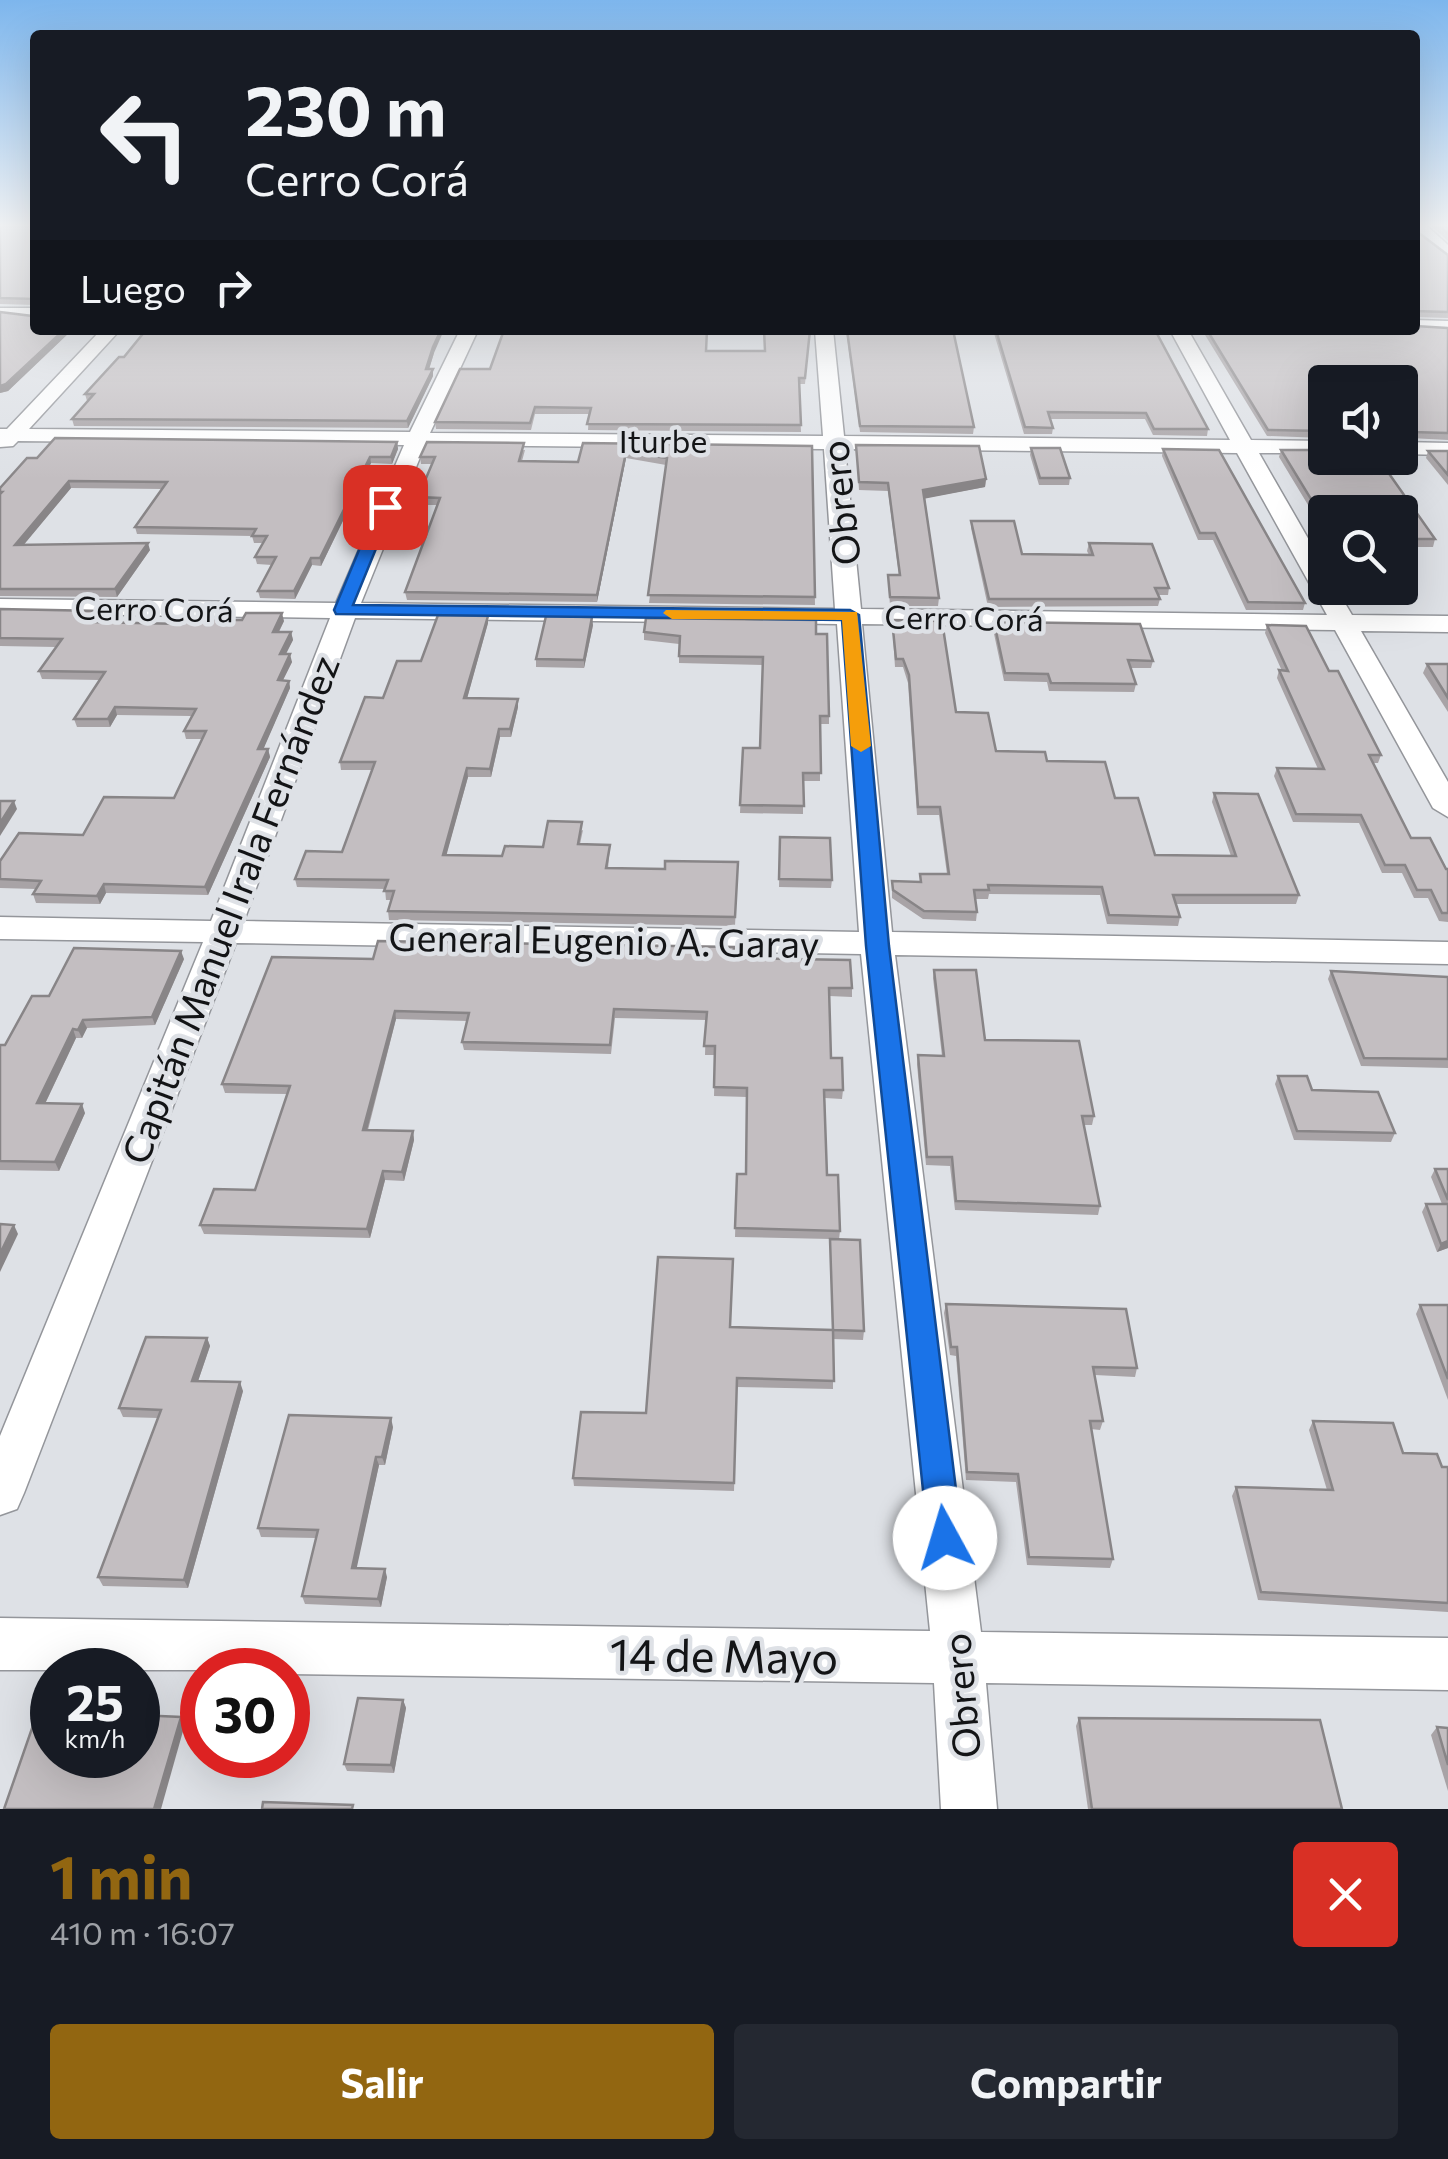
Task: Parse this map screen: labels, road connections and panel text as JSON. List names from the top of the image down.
{
  "streets": {
    "street": [
      "Iturbe",
      "Obrero",
      "Cerro Corá",
      "Capitán Manuel Irala Fernández",
      "General Eugenio A. Garay",
      "14 de Mayo"
    ]
  },
  "crossings": [
    ["Iturbe", "Obrero"],
    ["Iturbe", "Capitán Manuel Irala Fernández"],
    ["Obrero", "Cerro Corá"],
    ["Obrero", "General Eugenio A. Garay"],
    ["Obrero", "14 de Mayo"],
    ["Cerro Corá", "Capitán Manuel Irala Fernández"],
    ["Capitán Manuel Irala Fernández", "General Eugenio A. Garay"]
  ],
  "page": {
    "turn": ["230 m", "Cerro Corá"],
    "then": "Luego",
    "speed": "25 km/h",
    "limit": "30",
    "heading": ["1 min", "410 m · 16:07"],
    "buttons": ["Salir", "Compartir"]
  }
}
